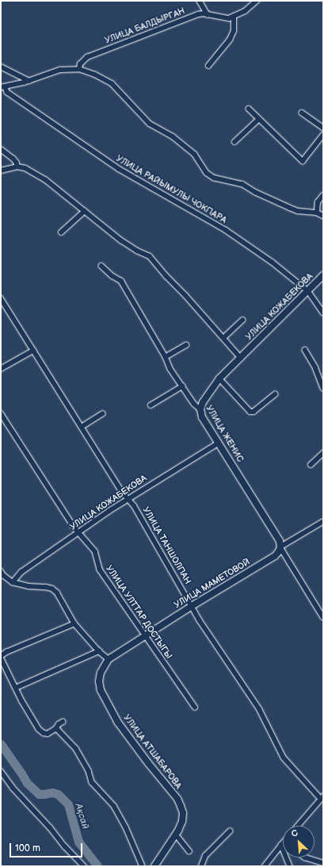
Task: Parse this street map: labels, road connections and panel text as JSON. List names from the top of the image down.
{
  "streets": {
    "main road": [
      "УЛИЦА КОЖАБЕКОВА",
      "УЛИЦА ЖЕНИС",
      "УЛИЦА МАМЕТОВОЙ",
      "УЛИЦА АТШАБАРОВА"
    ],
    "street": [
      "УЛИЦА БАЛДЫРГАН",
      "УЛИЦА РАЙЫМУЛЫ ЧОКПАРА",
      "УЛИЦА ТАНШОЛПАН",
      "УЛИЦА УЛТТАР ДОСТЫГЫ"
    ]
  },
  "crossings": [
    ["УЛИЦА РАЙЫМУЛЫ ЧОКПАРА", "УЛИЦА КОЖАБЕКОВА"],
    ["УЛИЦА КОЖАБЕКОВА", "УЛИЦА ЖЕНИС"],
    ["УЛИЦА КОЖАБЕКОВА", "УЛИЦА ТАНШОЛПАН"],
    ["УЛИЦА КОЖАБЕКОВА", "УЛИЦА УЛТТАР ДОСТЫГЫ"],
    ["УЛИЦА ЖЕНИС", "УЛИЦА МАМЕТОВОЙ"],
    ["УЛИЦА ТАНШОЛПАН", "УЛИЦА МАМЕТОВОЙ"],
    ["УЛИЦА МАМЕТОВОЙ", "УЛИЦА УЛТТАР ДОСТЫГЫ"],
    ["УЛИЦА МАМЕТОВОЙ", "УЛИЦА АТШАБАРОВА"]
  ],
  "water": ["Ақсай"],
  "scale_bar": "100 m",
  "north": "top left"
}
